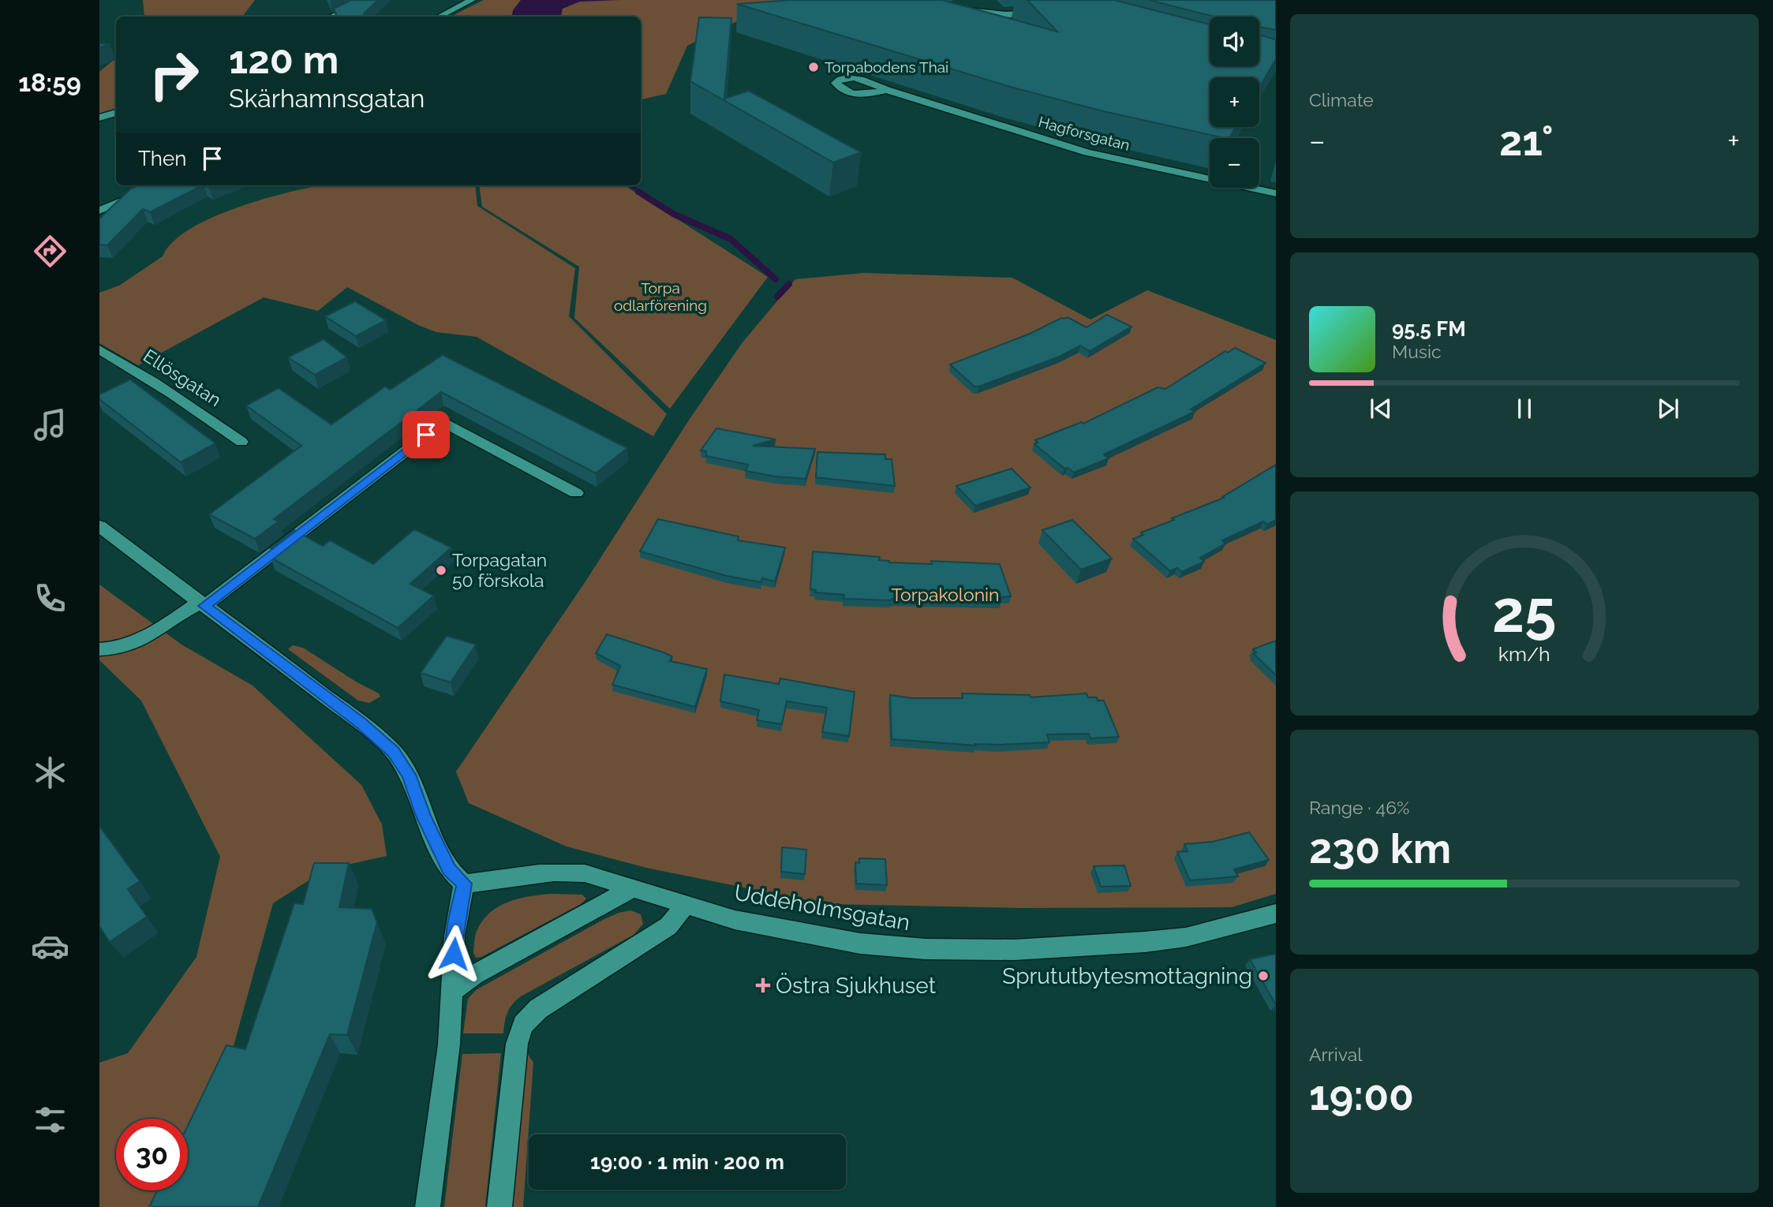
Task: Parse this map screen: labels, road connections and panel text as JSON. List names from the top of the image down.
{
  "streets": {
    "street": ["Hagforsgatan", "Ellösgatan", "Uddeholmsgatan"]
  },
  "parks": ["Torpa odlarförening", "Torpakolonin"],
  "places": {
    "other": ["Torpabodens Thai", "Torpagatan 50 förskola", "Sprututbytesmottagning"],
    "health": ["Östra Sjukhuset"]
  },
  "page": {
    "tabs": "18:59",
    "tile": [
      "Climate",
      ["Range · 46%", "230 km"],
      ["Arrival", "19:00"]
    ],
    "map_buttons": ["+", "−"],
    "turn": ["120 m", "Skärhamnsgatan"],
    "heat": ["−", "21°", "+"],
    "then": "Then",
    "song": ["95.5 FM", "Music"],
    "limit": "30",
    "trip": "19:00 · 1 min · 200 m",
    "gauge": ["25", "km/h"]
  }
}
